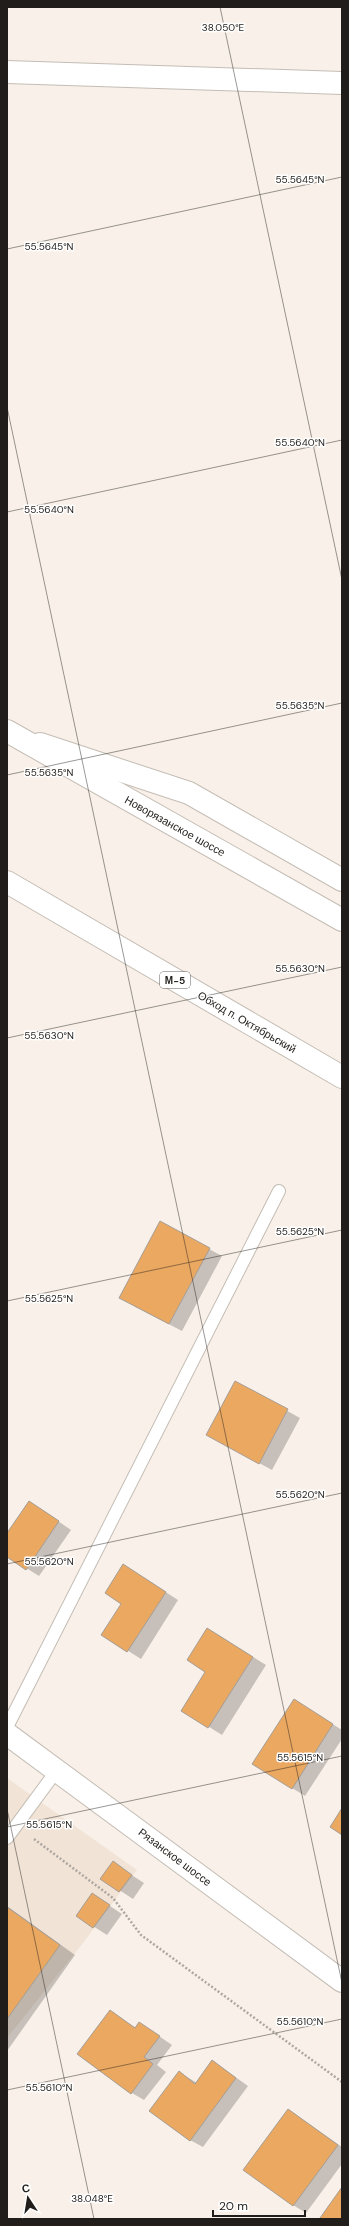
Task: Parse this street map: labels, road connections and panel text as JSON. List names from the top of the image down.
{
  "streets": {
    "main road": [
      "Новорязанское шоссе",
      "М-5",
      "Обход п. Октябрьский",
      "Рязанское шоссе"
    ]
  },
  "scale_bar": "20 m",
  "north": "top",
  "coordinates": [
    "38.050°E",
    "55.5645°N",
    "55.5640°N",
    "55.5635°N",
    "55.5630°N",
    "55.5625°N",
    "55.5620°N",
    "55.5615°N",
    "55.5610°N",
    "38.048°E"
  ]
}
